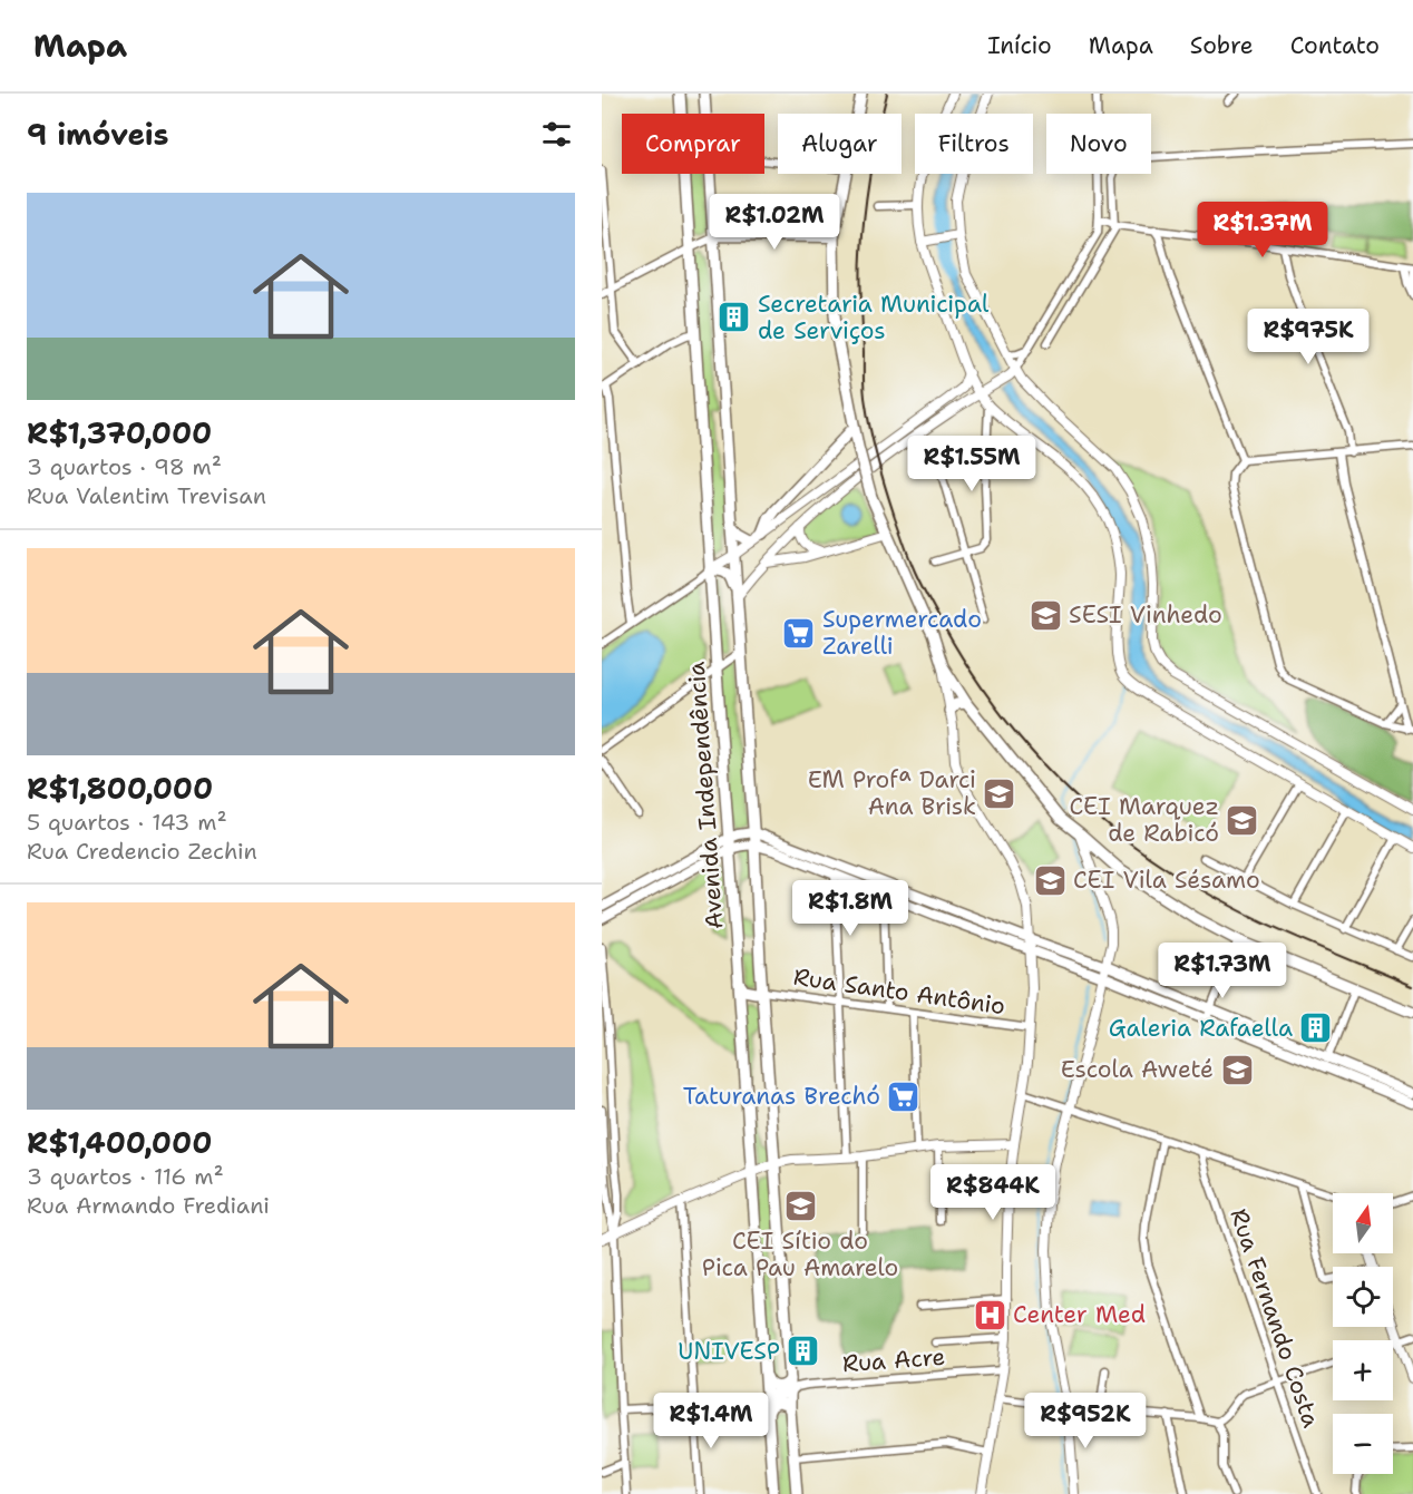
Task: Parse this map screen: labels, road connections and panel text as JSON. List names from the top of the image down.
{
  "streets": {
    "main road": ["Avenida Independência"],
    "street": ["Rua Santo Antônio", "Rua Fernando Costa", "Rua Acre"]
  },
  "crossings": [
    ["Avenida Independência", "Rua Santo Antônio"],
    ["Avenida Independência", "Rua Acre"]
  ],
  "places": {
    "building": ["Secretaria Municipal de Serviços", "Galeria Rafaella", "UNIVESP"],
    "school or university": [
      "SESI Vinhedo",
      "EM Profª Darci Ana Brisk",
      "CEI Marquez de Rabicó",
      "CEI Vila Sésamo",
      "Escola Aweté",
      "CEI Sítio do Pica Pau Amarelo"
    ],
    "supermarket": ["Supermercado Zarelli", "Taturanas Brechó"],
    "hospital": ["Center Med"]
  },
  "north": "top",
  "page": {
    "header": "Mapa",
    "nav": [
      "Início",
      "Mapa",
      "Sobre",
      "Contato"
    ],
    "heading": "9 imóveis",
    "chip": [
      "Comprar",
      "Alugar",
      "Filtros",
      "Novo"
    ],
    "list": [
      {
        "name": "R$1,370,000",
        "note": "3 quartos · 98 m² · Rua Valentim Trevisan"
      },
      {
        "name": "R$1,800,000",
        "note": "5 quartos · 143 m² · Rua Credencio Zechin"
      },
      {
        "name": "R$1,400,000",
        "note": "3 quartos · 116 m² · Rua Armando Frediani"
      }
    ],
    "price": [
      "R$1.02M",
      "R$1.37M",
      "R$975K",
      "R$1.55M",
      "R$1.8M",
      "R$1.73M",
      "R$844K",
      "R$1.4M",
      "R$952K"
    ],
    "map_buttons": ["+", "−"]
  }
}
